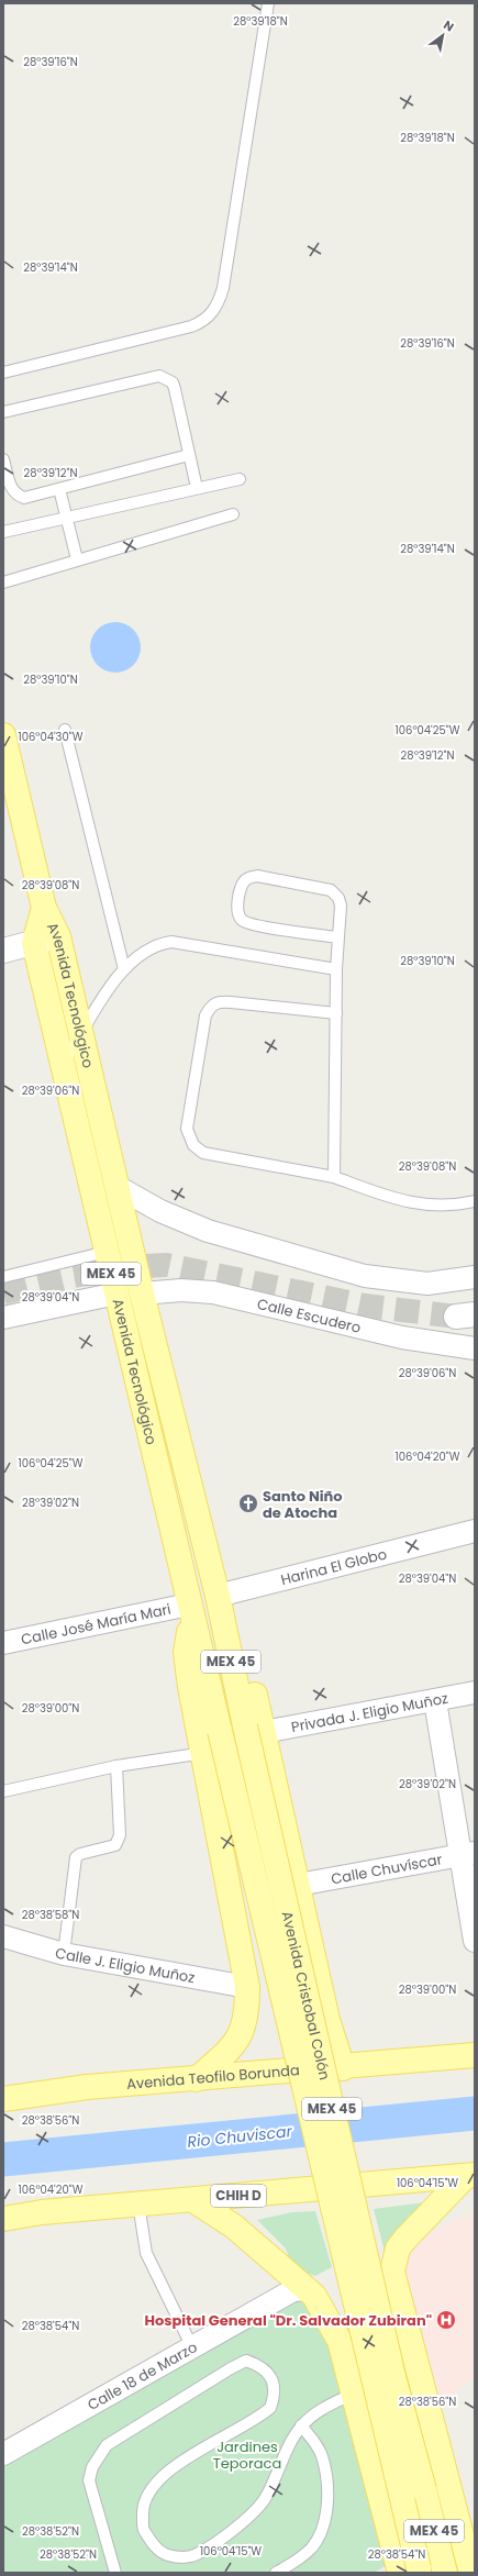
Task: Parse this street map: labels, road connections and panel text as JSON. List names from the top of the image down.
{
  "streets": {
    "main road": [
      "Avenida Tecnológico",
      "MEX 45",
      "Avenida Cristobal Colón",
      "Avenida Teofilo Borunda",
      "CHIH D"
    ],
    "street": [
      "Calle Escudero",
      "Harina El Globo",
      "Calle José María Mari",
      "Privada J. Eligio Muñoz",
      "Calle Chuvíscar",
      "Calle J. Eligio Muñoz",
      "Calle 18 de Marzo"
    ]
  },
  "crossings": [
    ["Avenida Tecnológico", "Calle Escudero"],
    ["Avenida Tecnológico", "Harina El Globo"],
    ["Avenida Tecnológico", "Calle José María Mari"],
    ["Avenida Tecnológico", "Avenida Cristobal Colón"],
    ["Harina El Globo", "Avenida Cristobal Colón"],
    ["Calle José María Mari", "Avenida Cristobal Colón"],
    ["Privada J. Eligio Muñoz", "Avenida Cristobal Colón"]
  ],
  "water": ["Rio Chuviscar"],
  "parks": ["Jardines Teporaca"],
  "places": {
    "church": ["Santo Niño de Atocha"],
    "hospital": ["Hospital General \"Dr. Salvador Zubiran\""]
  },
  "north": "top right",
  "coordinates": [
    "28°39'18\"N",
    "28°39'16\"N",
    "28°39'14\"N",
    "28°39'12\"N",
    "28°39'10\"N",
    "106°04'25\"W",
    "106°04'30\"W",
    "28°39'08\"N",
    "28°39'06\"N",
    "28°39'04\"N",
    "106°04'20\"W",
    "28°39'02\"N",
    "28°39'00\"N",
    "28°38'58\"N",
    "28°38'56\"N",
    "106°04'15\"W",
    "28°38'54\"N",
    "28°38'52\"N"
  ]
}
